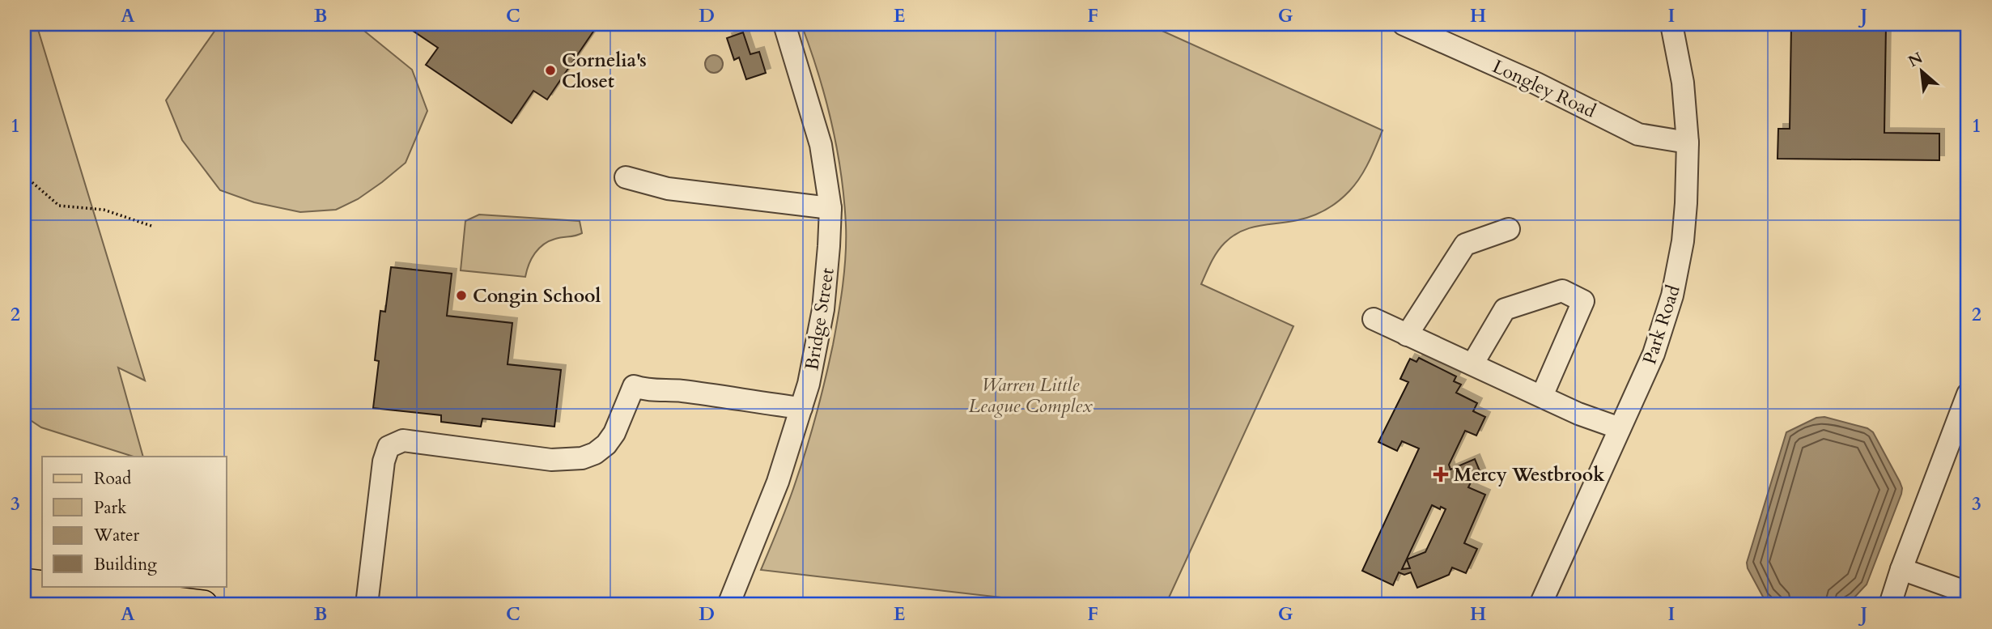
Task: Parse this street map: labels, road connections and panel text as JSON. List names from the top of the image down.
{
  "streets": {
    "street": ["Longley Road", "Bridge Street", "Park Road"]
  },
  "crossings": [
    ["Longley Road", "Park Road"]
  ],
  "parks": ["Warren Little League Complex"],
  "places": {
    "other": ["Cornelia's Closet", "Congin School"],
    "health": ["Mercy Westbrook"]
  },
  "legend": [
    "Road",
    "Park",
    "Water",
    "Building"
  ],
  "north": "top left",
  "grid": {
    "columns": [
      "A",
      "B",
      "C",
      "D",
      "E",
      "F",
      "G",
      "H",
      "I",
      "J"
    ],
    "rows": ["1", "2", "3"]
  }
}
